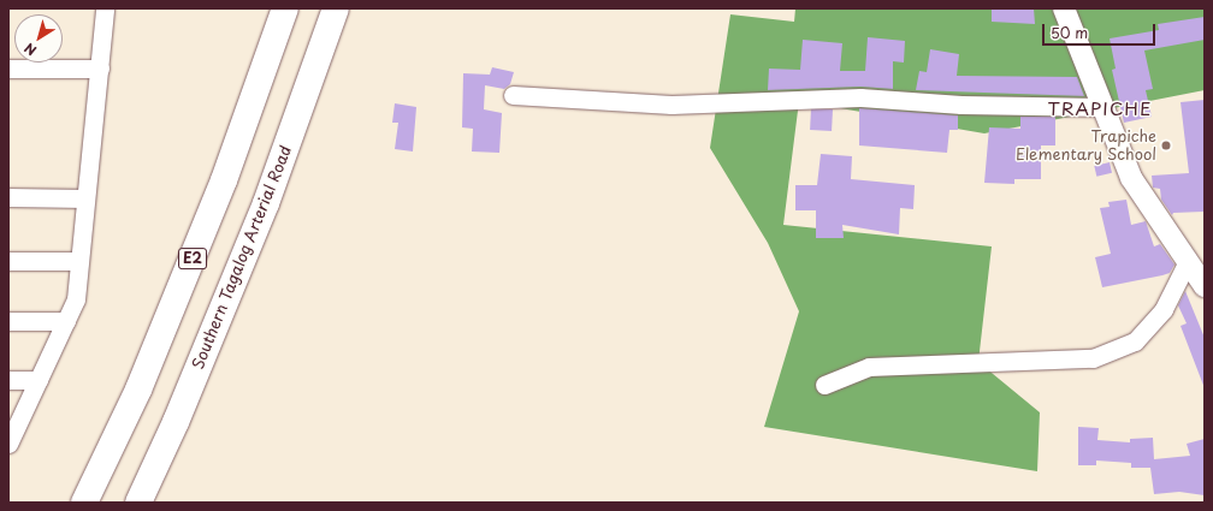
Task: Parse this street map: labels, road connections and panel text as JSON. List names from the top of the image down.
{
  "streets": {
    "highway": ["Southern Tagalog Arterial Road", "E2"]
  },
  "districts": ["TRAPICHE"],
  "places": ["Trapiche Elementary School"],
  "scale_bar": "50 m",
  "north": "bottom left"
}
